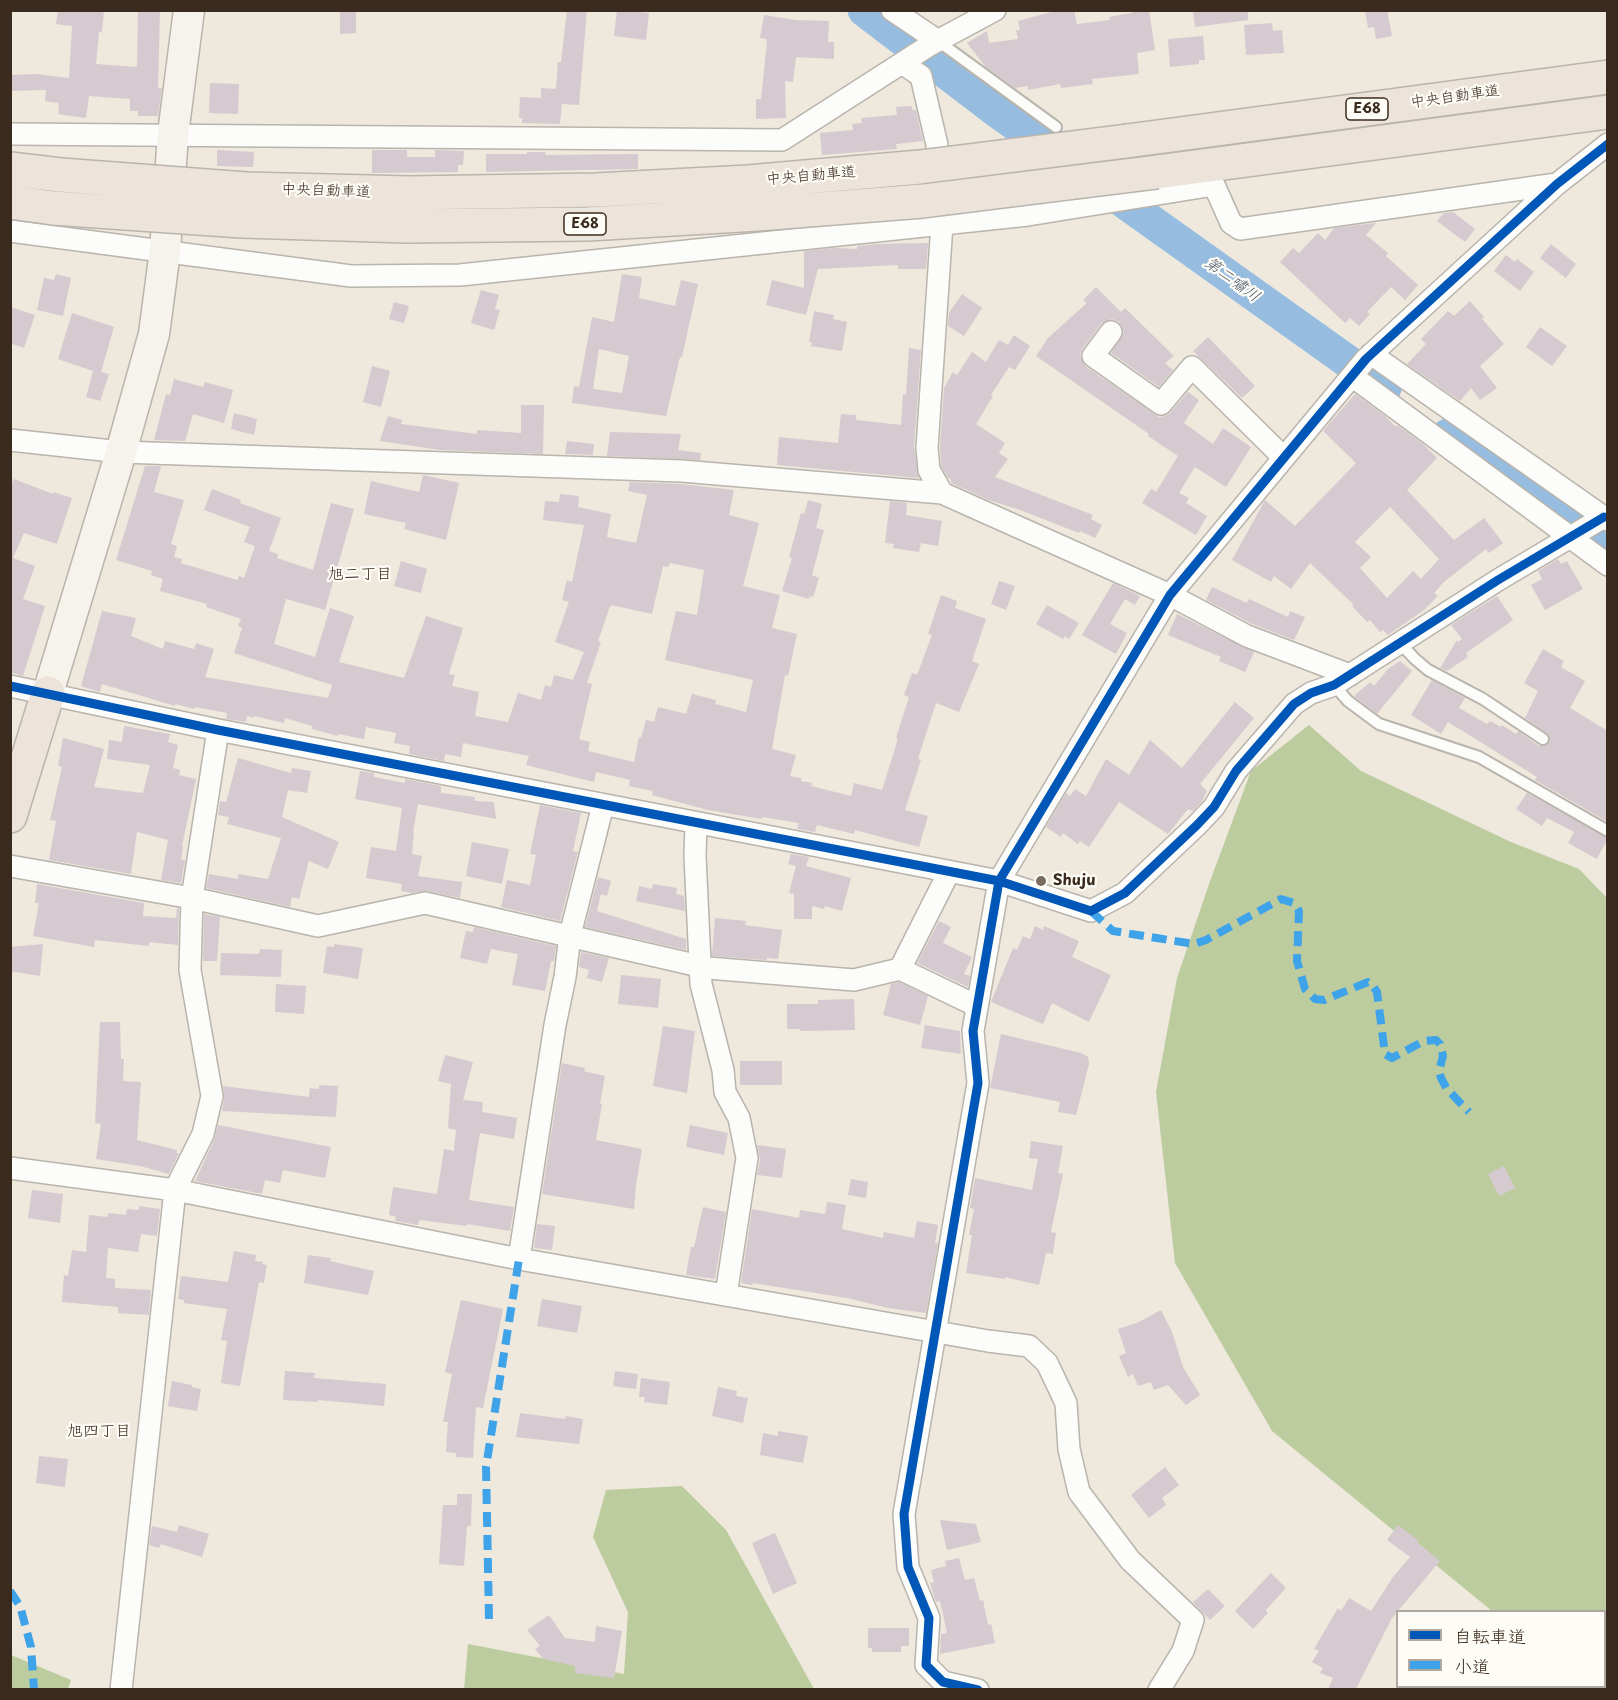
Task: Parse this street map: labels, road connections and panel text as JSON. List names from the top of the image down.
{
  "streets": {
    "highway": ["中央自動車道", "E68"]
  },
  "districts": ["旭二丁目", "旭四丁目"],
  "water": ["第二嘯川"],
  "places": ["Shuju"],
  "legend": ["自転車道", "小道"]
}
